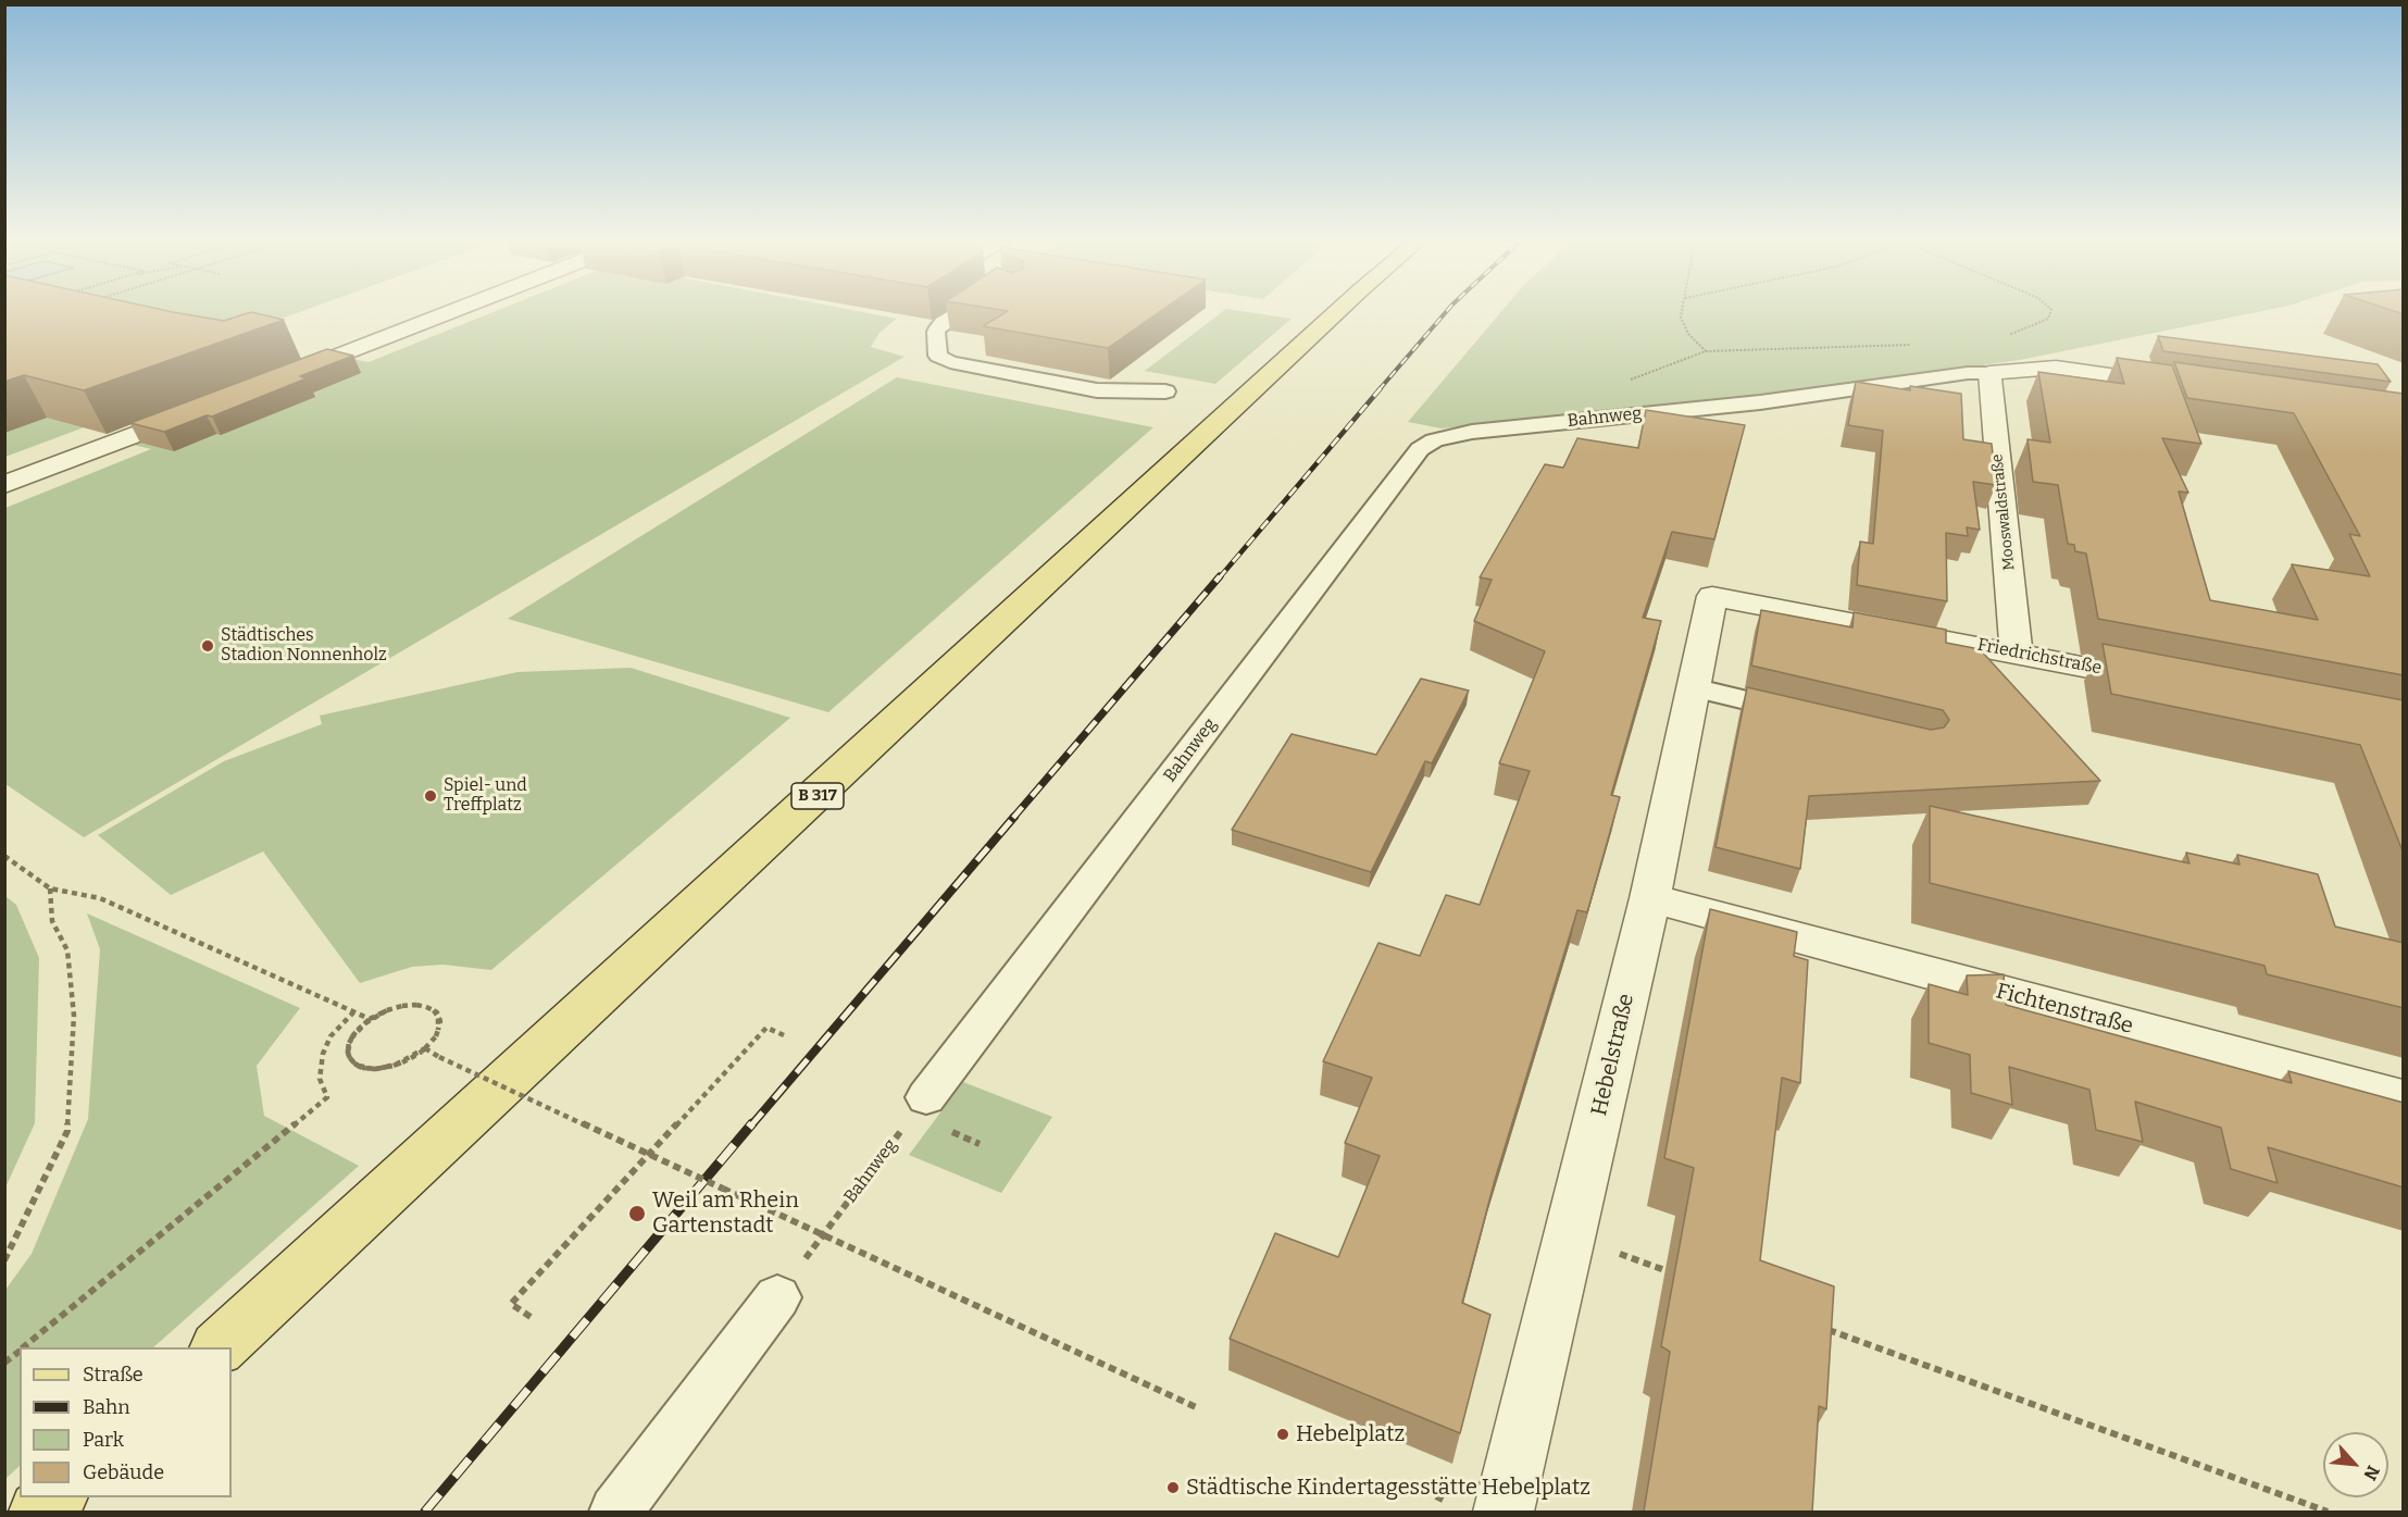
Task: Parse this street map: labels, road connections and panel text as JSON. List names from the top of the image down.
{
  "streets": {
    "main road": ["B 317"],
    "street": [
      "Mooswaldstraße",
      "Friedrichstraße",
      "Fichtenstraße",
      "Hebelstraße"
    ],
    "lane": ["Bahnweg"]
  },
  "crossings": [
    ["Bahnweg", "Mooswaldstraße"],
    ["Mooswaldstraße", "Friedrichstraße"],
    ["Friedrichstraße", "Hebelstraße"],
    ["Fichtenstraße", "Hebelstraße"]
  ],
  "places": [
    "Städtisches Stadion Nonnenholz",
    "Spiel- und Treffplatz",
    "Weil am Rhein Gartenstadt",
    "Hebelplatz",
    "Städtische Kindertagesstätte Hebelplatz"
  ],
  "legend": [
    "Straße",
    "Bahn",
    "Park",
    "Gebäude"
  ],
  "north": "bottom right"
}
